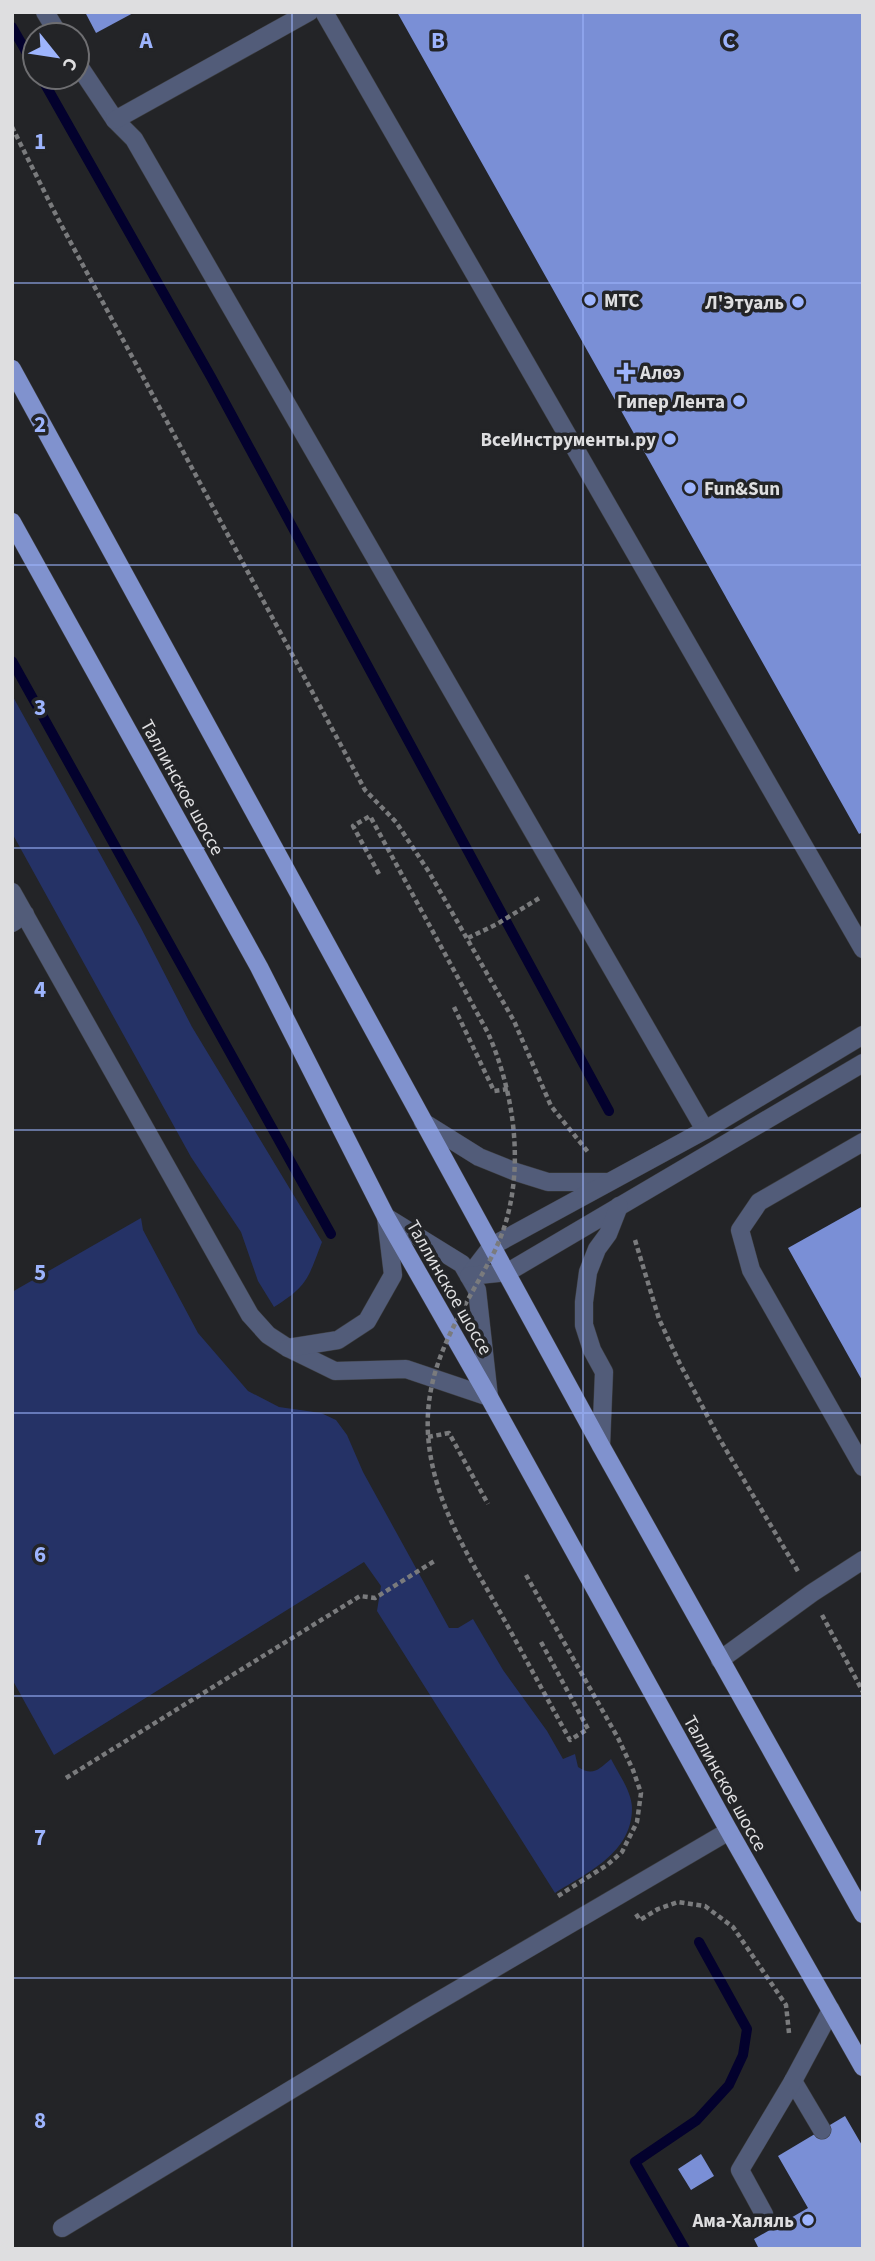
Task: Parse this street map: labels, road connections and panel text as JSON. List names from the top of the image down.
{
  "streets": {
    "main road": ["Таллинское шоссе"]
  },
  "places": {
    "other": [
      "МТС",
      "Л'Этуаль",
      "Гипер Лента",
      "ВсеИнструменты.ру",
      "Fun&Sun",
      "Ама-Халяль"
    ],
    "health": ["Алоэ"]
  },
  "north": "bottom right",
  "grid": {
    "columns": ["A", "B", "C"],
    "rows": [
      "1",
      "2",
      "3",
      "4",
      "5",
      "6",
      "7",
      "8"
    ]
  }
}
